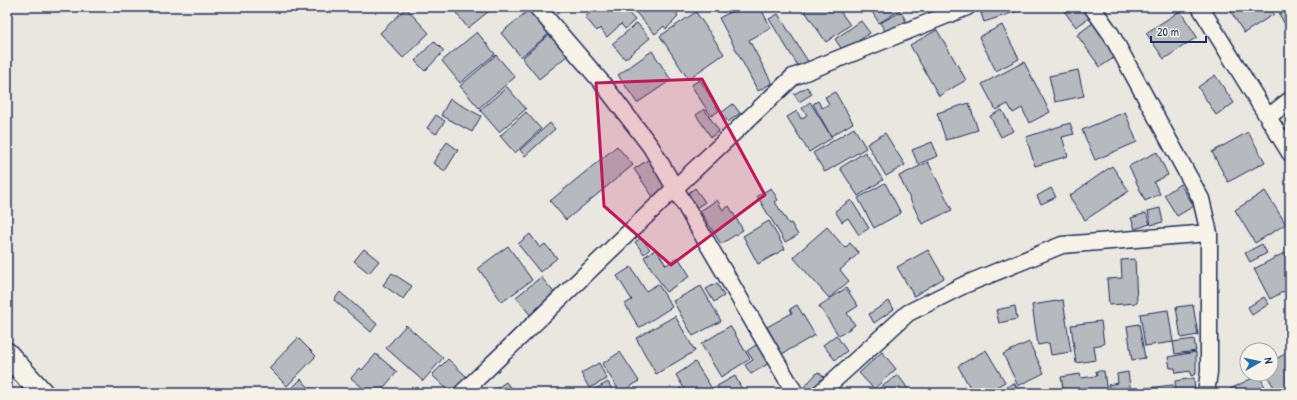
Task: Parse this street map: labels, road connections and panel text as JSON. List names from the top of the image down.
{
  "scale_bar": "20 m",
  "north": "right"
}
